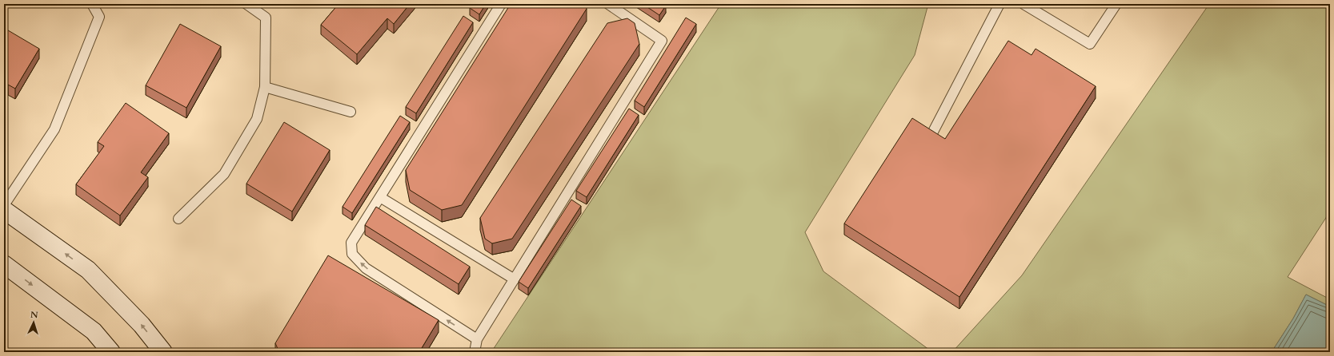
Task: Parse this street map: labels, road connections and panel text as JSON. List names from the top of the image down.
{
  "north": "top"
}
